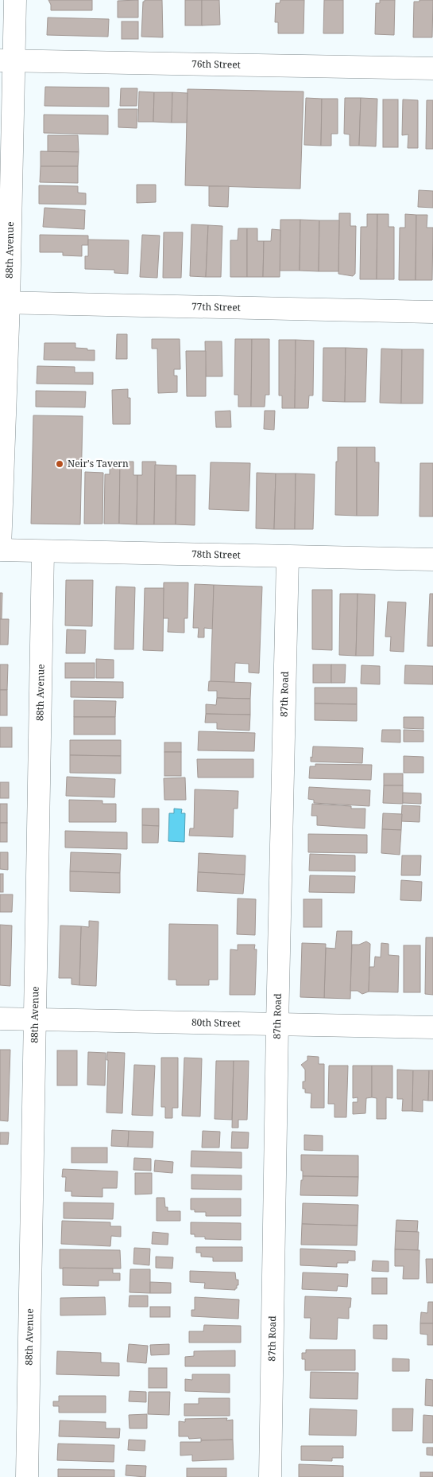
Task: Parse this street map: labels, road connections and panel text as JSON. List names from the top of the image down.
{
  "streets": {
    "street": [
      "76th Street",
      "88th Avenue",
      "77th Street",
      "78th Street",
      "87th Road",
      "80th Street"
    ]
  },
  "crossings": [
    ["76th Street", "88th Avenue"],
    ["88th Avenue", "77th Street"],
    ["88th Avenue", "78th Street"],
    ["88th Avenue", "80th Street"],
    ["78th Street", "87th Road"],
    ["87th Road", "80th Street"]
  ],
  "places": ["Neir's Tavern"]
}
